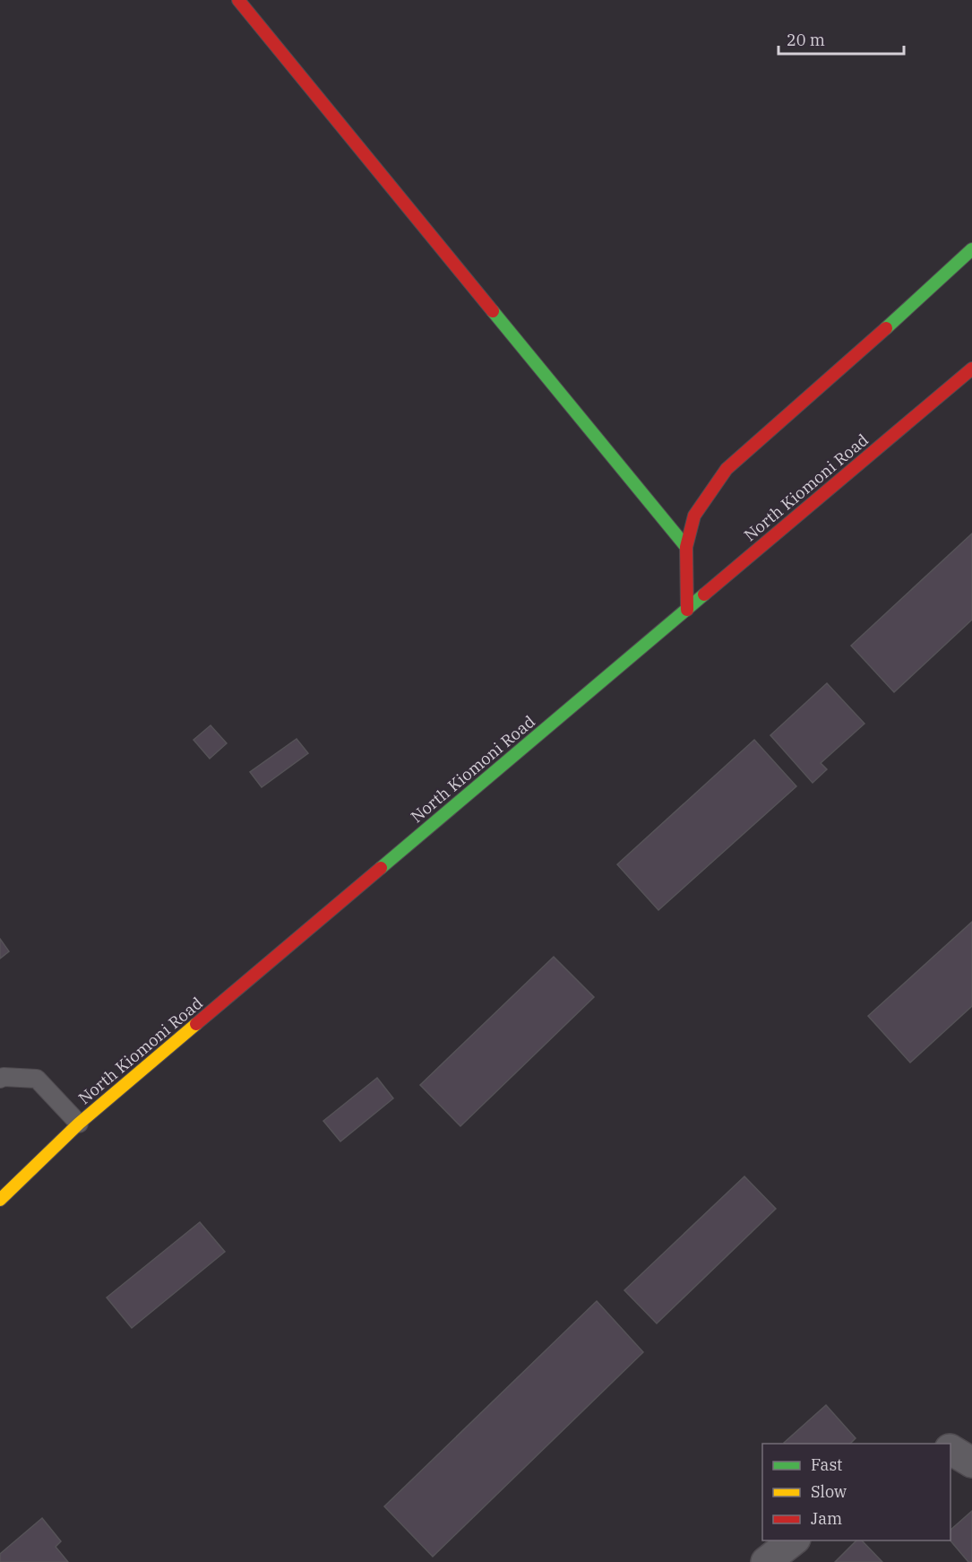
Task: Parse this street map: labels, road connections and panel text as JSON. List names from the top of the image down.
{
  "streets": {
    "main road": ["North Kiomoni Road"]
  },
  "legend": ["Fast", "Slow", "Jam"],
  "scale_bar": "20 m"
}
